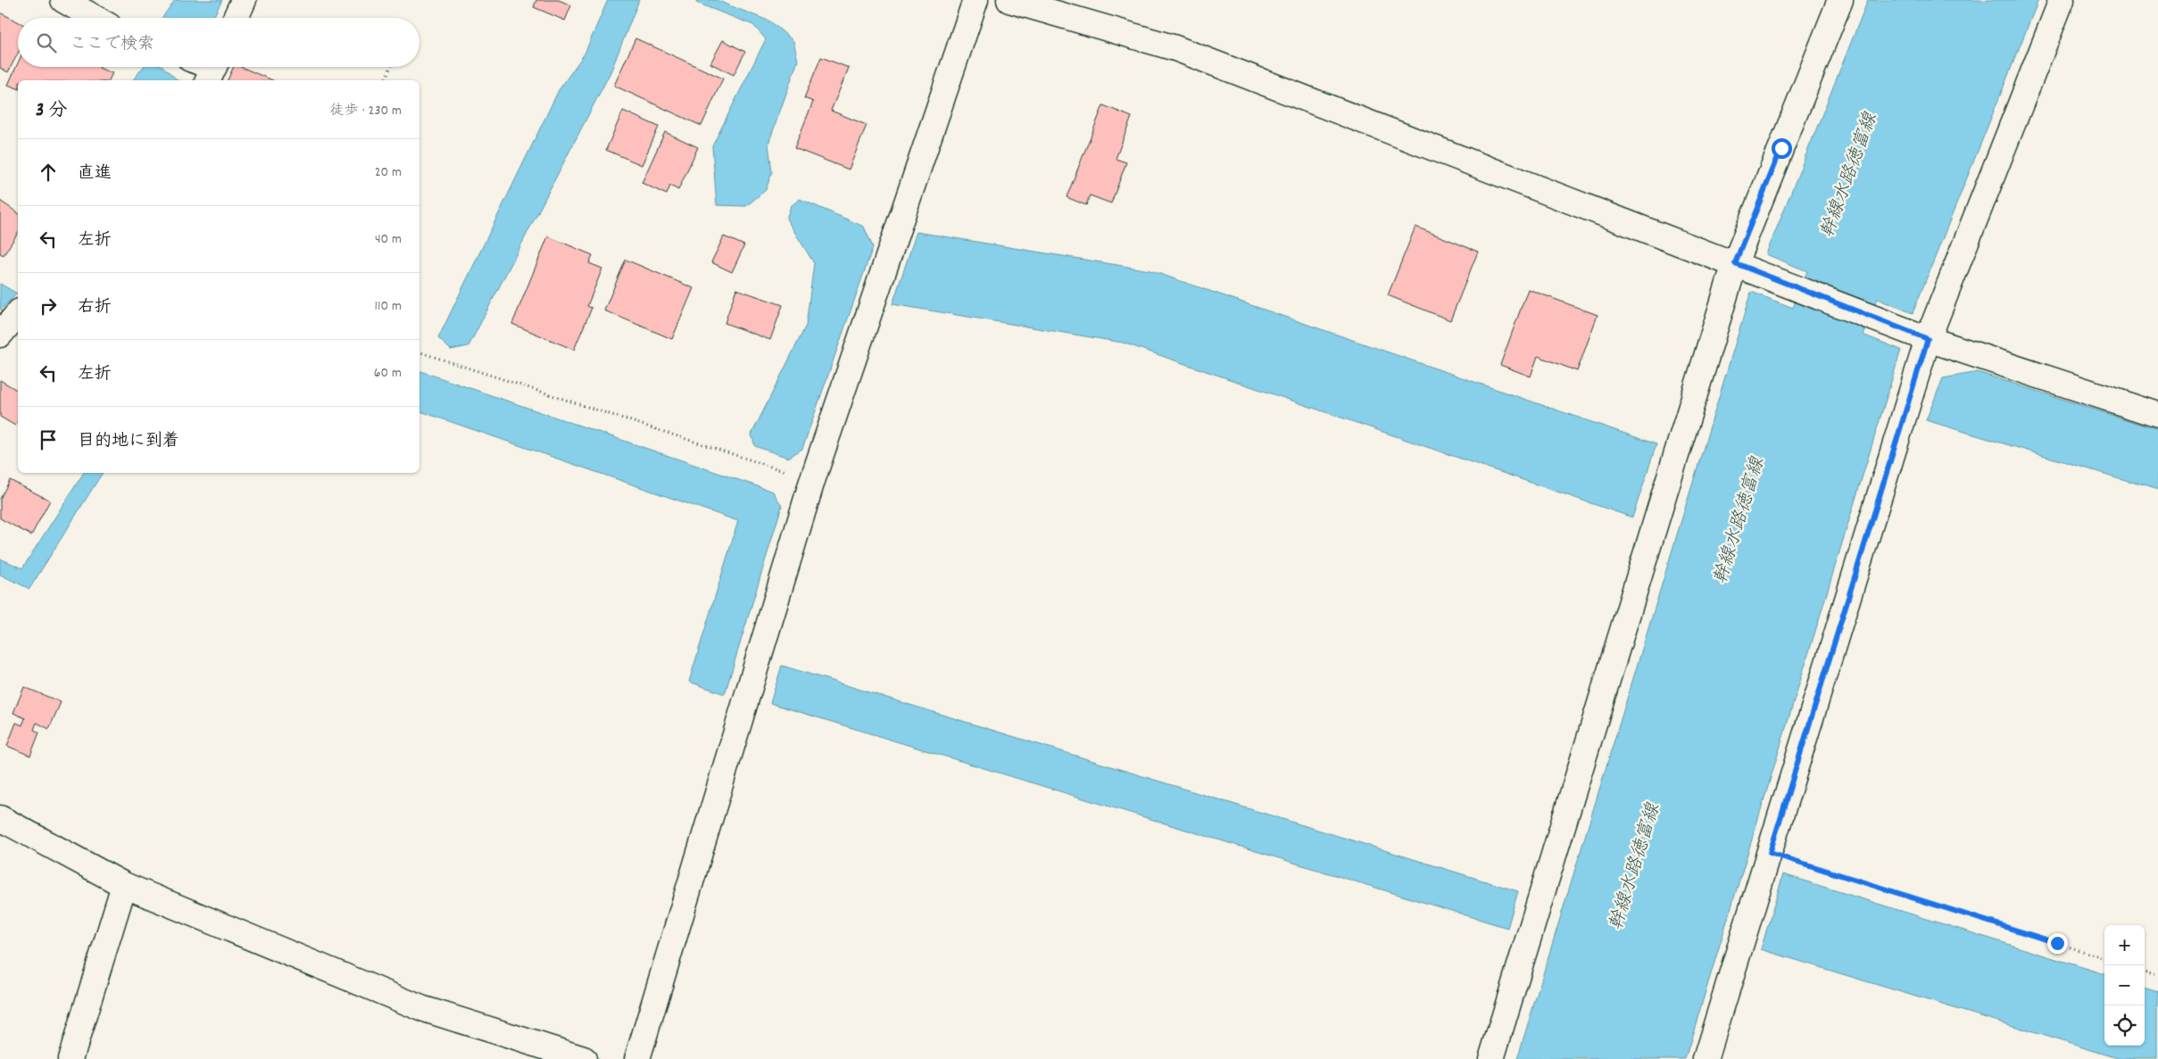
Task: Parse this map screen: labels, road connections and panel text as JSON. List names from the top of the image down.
{
  "water": ["幹線水路徳富線"],
  "page": {
    "search": "ここで検索",
    "heading": ["3 分", "徒歩 · 230 m"],
    "list": [
      ["直進", "20 m"],
      ["左折", "40 m"],
      ["右折", "110 m"],
      ["左折", "60 m"],
      "目的地に到着"
    ],
    "map_buttons": ["+", "−"]
  }
}
